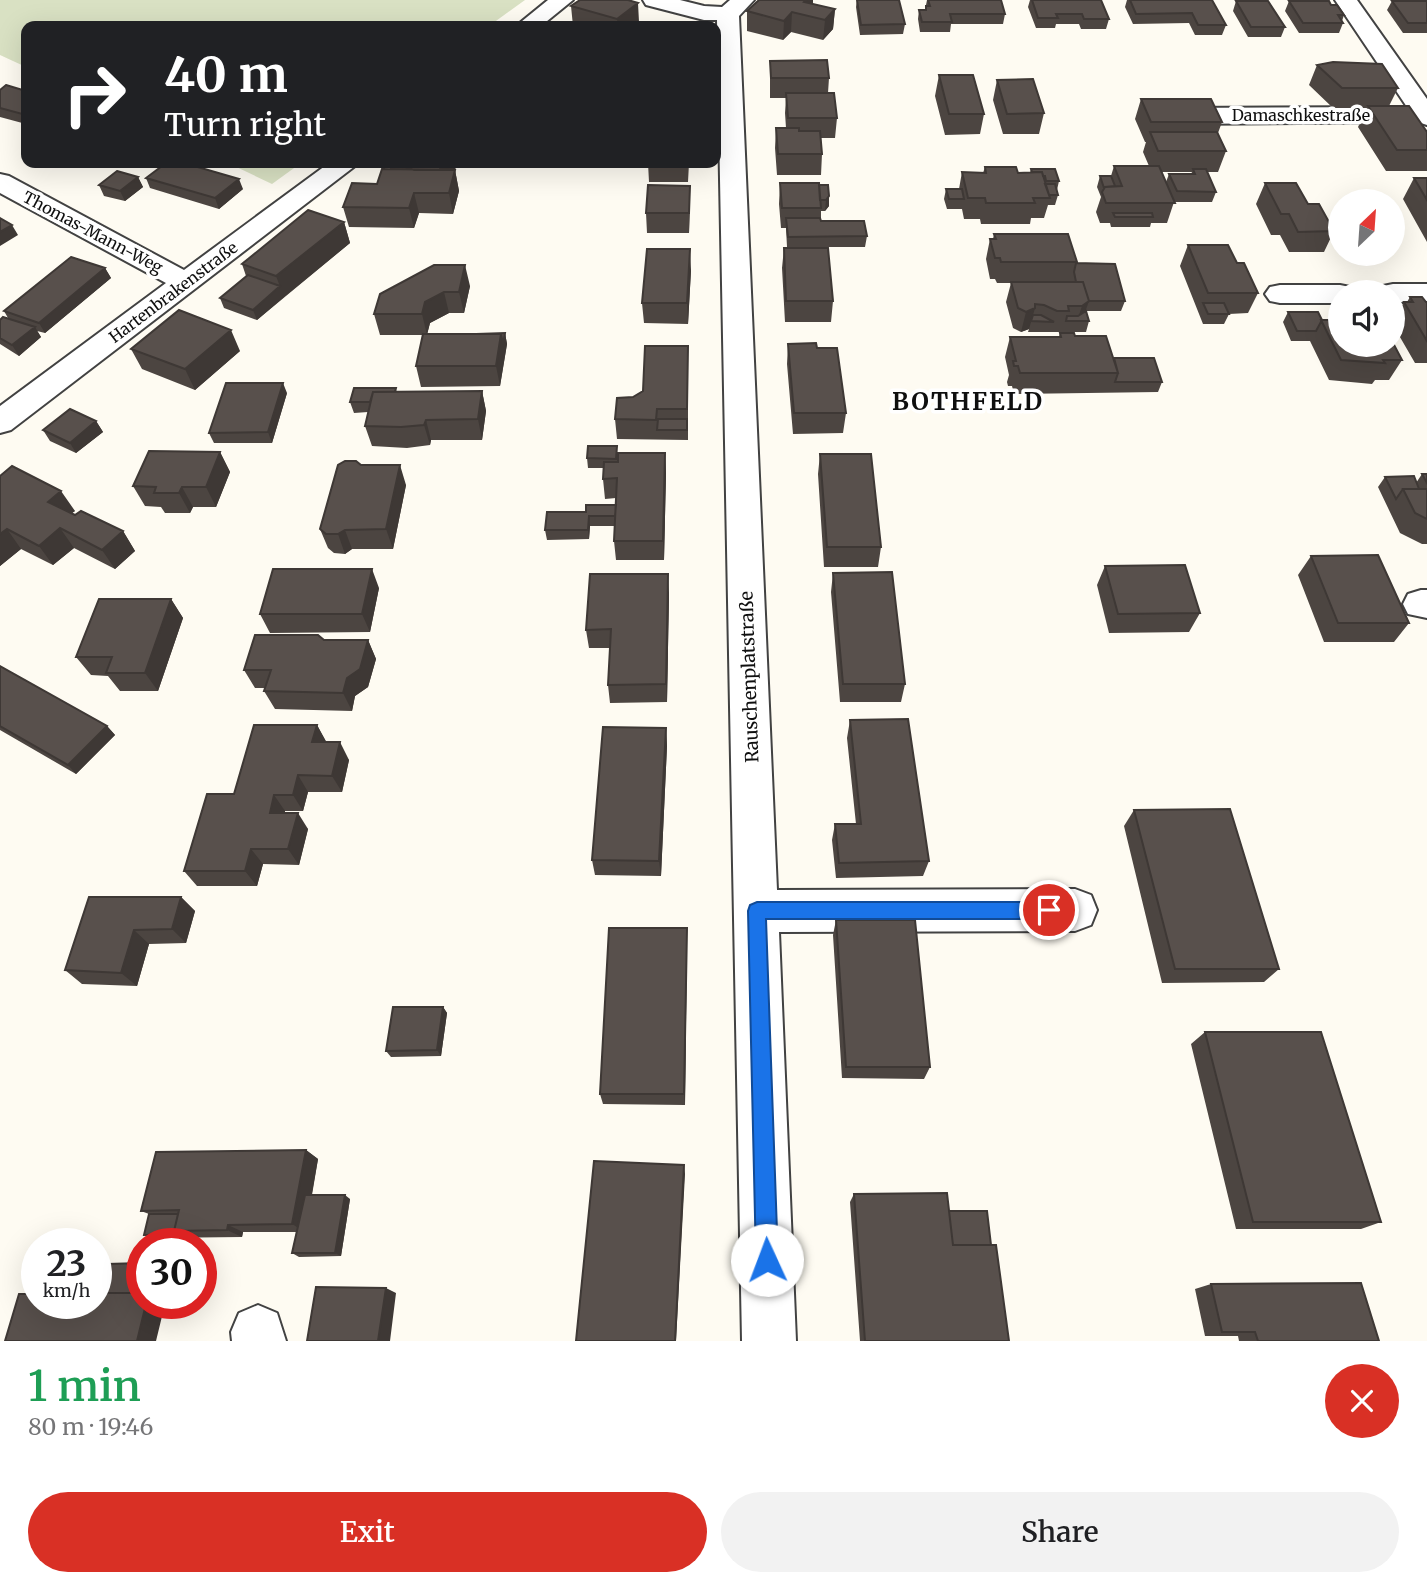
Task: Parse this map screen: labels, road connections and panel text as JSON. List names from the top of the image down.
{
  "streets": {
    "street": [
      "Damaschkestraße",
      "Thomas-Mann-Weg",
      "Hartenbrakenstraße",
      "Rauschenplatstraße"
    ]
  },
  "crossings": [
    ["Thomas-Mann-Weg", "Hartenbrakenstraße"]
  ],
  "districts": ["BOTHFELD"],
  "north": "top right",
  "page": {
    "turn": ["40 m", "Turn right"],
    "speed": "23 km/h",
    "limit": "30",
    "heading": ["1 min", "80 m · 19:46"],
    "buttons": ["Exit", "Share"]
  }
}
